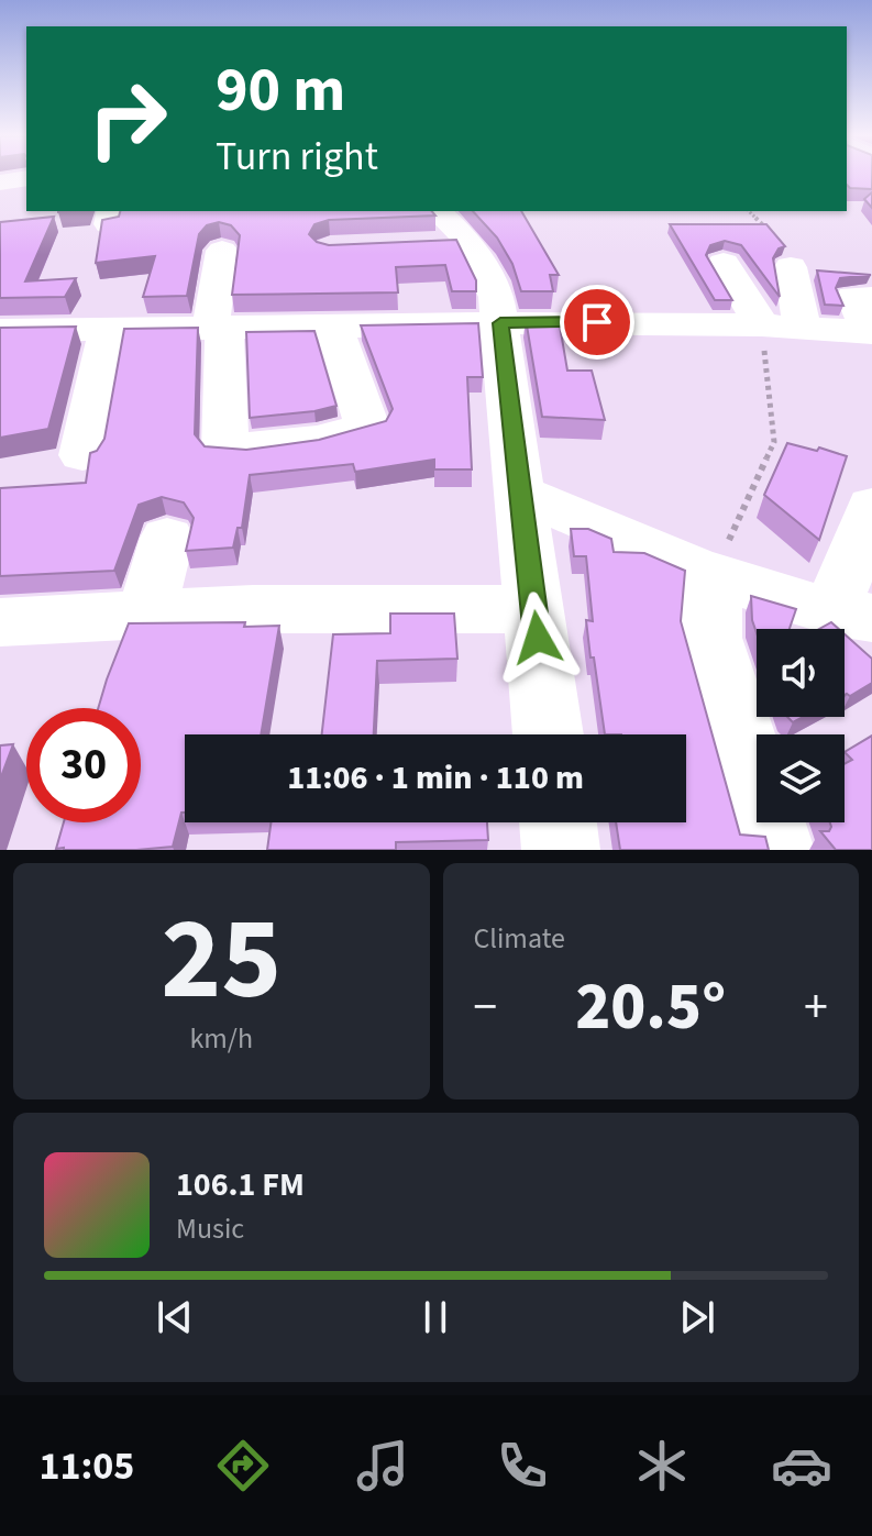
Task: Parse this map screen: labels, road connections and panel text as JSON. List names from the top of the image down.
{
  "page": {
    "turn": ["90 m", "Turn right"],
    "limit": "30",
    "trip": "11:06 · 1 min · 110 m",
    "tile": [
      ["25", "km/h"],
      "Climate"
    ],
    "heat": ["−", "20.5°", "+"],
    "song": ["106.1 FM", "Music"],
    "tabs": "11:05"
  }
}
